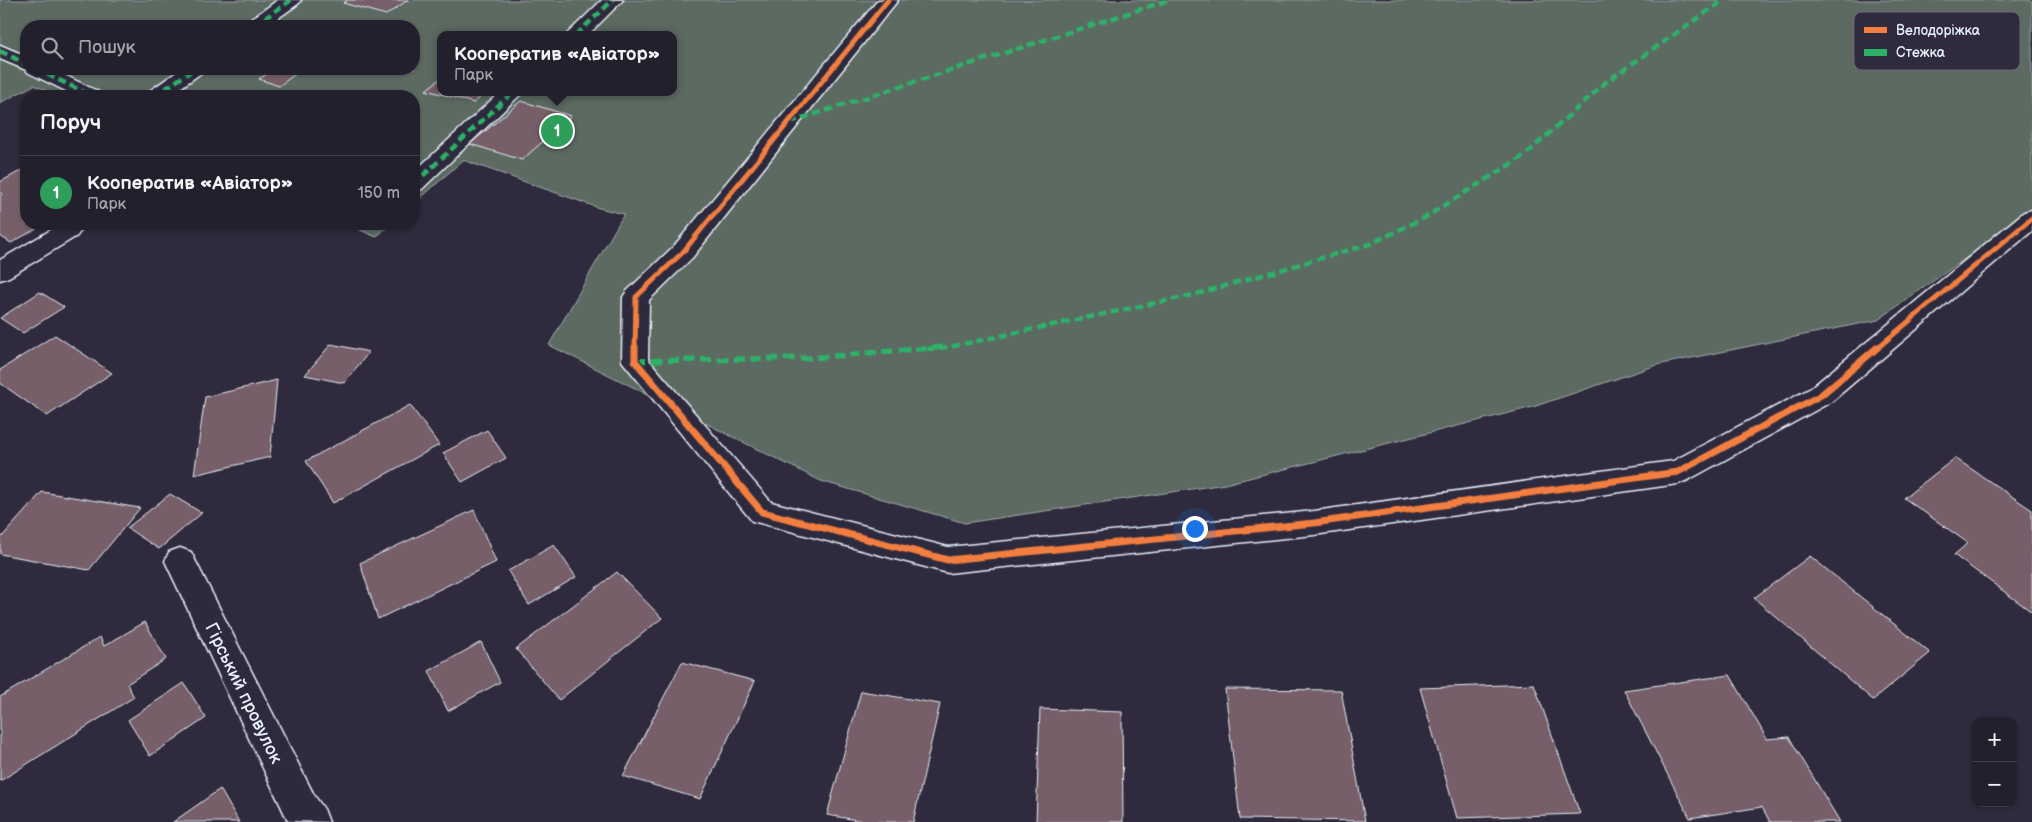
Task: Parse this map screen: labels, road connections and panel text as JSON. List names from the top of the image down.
{
  "streets": {
    "street": ["Гірський провулок"]
  },
  "legend": ["Велодоріжка", "Стежка"],
  "page": {
    "search": "Пошук",
    "popup": ["Кооператив «Авіатор»", "Парк"],
    "heading": "Поруч",
    "pins": "1",
    "list": [
      {
        "mark": "1",
        "name": "Кооператив «Авіатор»",
        "note": "Парк",
        "value": "150 m"
      }
    ],
    "map_buttons": ["+", "−"]
  }
}
